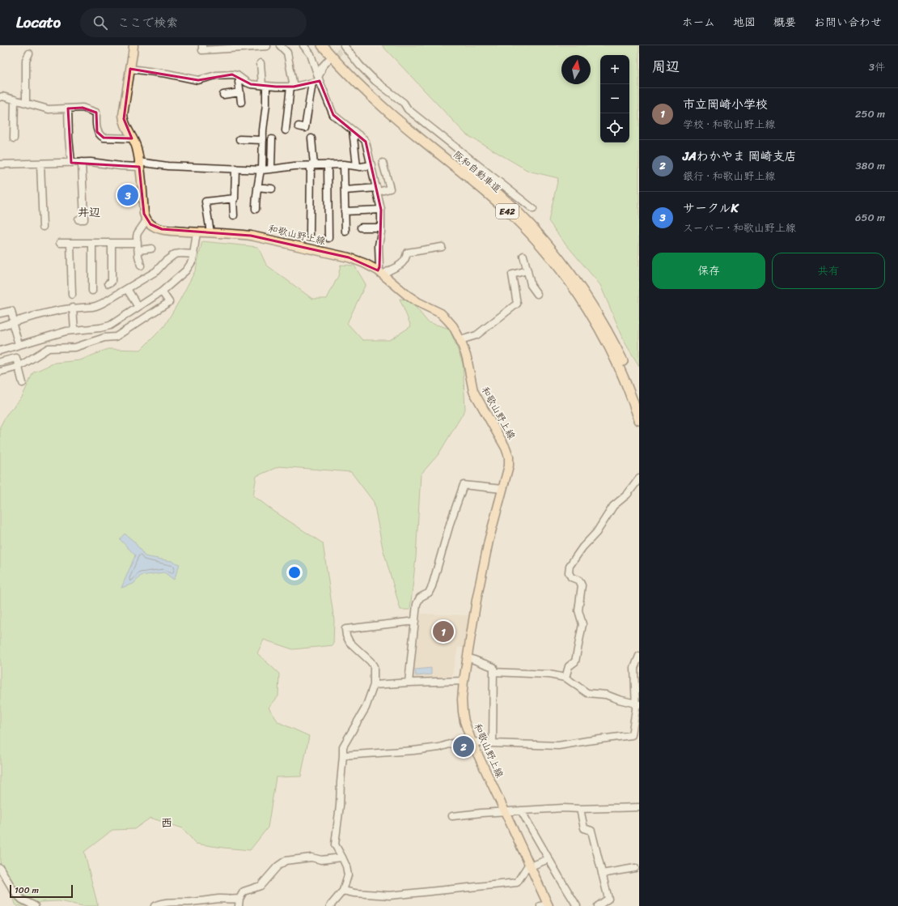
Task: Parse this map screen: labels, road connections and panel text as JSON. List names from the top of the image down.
{
  "streets": {
    "highway": ["阪和自動車道", "E42"],
    "main road": ["和歌山野上線"]
  },
  "districts": ["井辺", "西"],
  "scale_bar": "100 m",
  "north": "top",
  "page": {
    "header": "Locato",
    "search": "ここで検索",
    "nav": [
      "ホーム",
      "地図",
      "概要",
      "お問い合わせ"
    ],
    "heading": ["周辺", "3件"],
    "map_buttons": ["+", "−"],
    "list": [
      {
        "mark": "1",
        "name": "市立岡崎小学校",
        "note": "学校 · 和歌山野上線",
        "value": "250 m"
      },
      {
        "mark": "2",
        "name": "JAわかやま 岡崎支店",
        "note": "銀行 · 和歌山野上線",
        "value": "380 m"
      },
      {
        "mark": "3",
        "name": "サークルK",
        "note": "スーパー · 和歌山野上線",
        "value": "650 m"
      }
    ],
    "pins": ["3", "1", "2"],
    "buttons": ["保存", "共有"],
    "scale": "100 m"
  }
}
